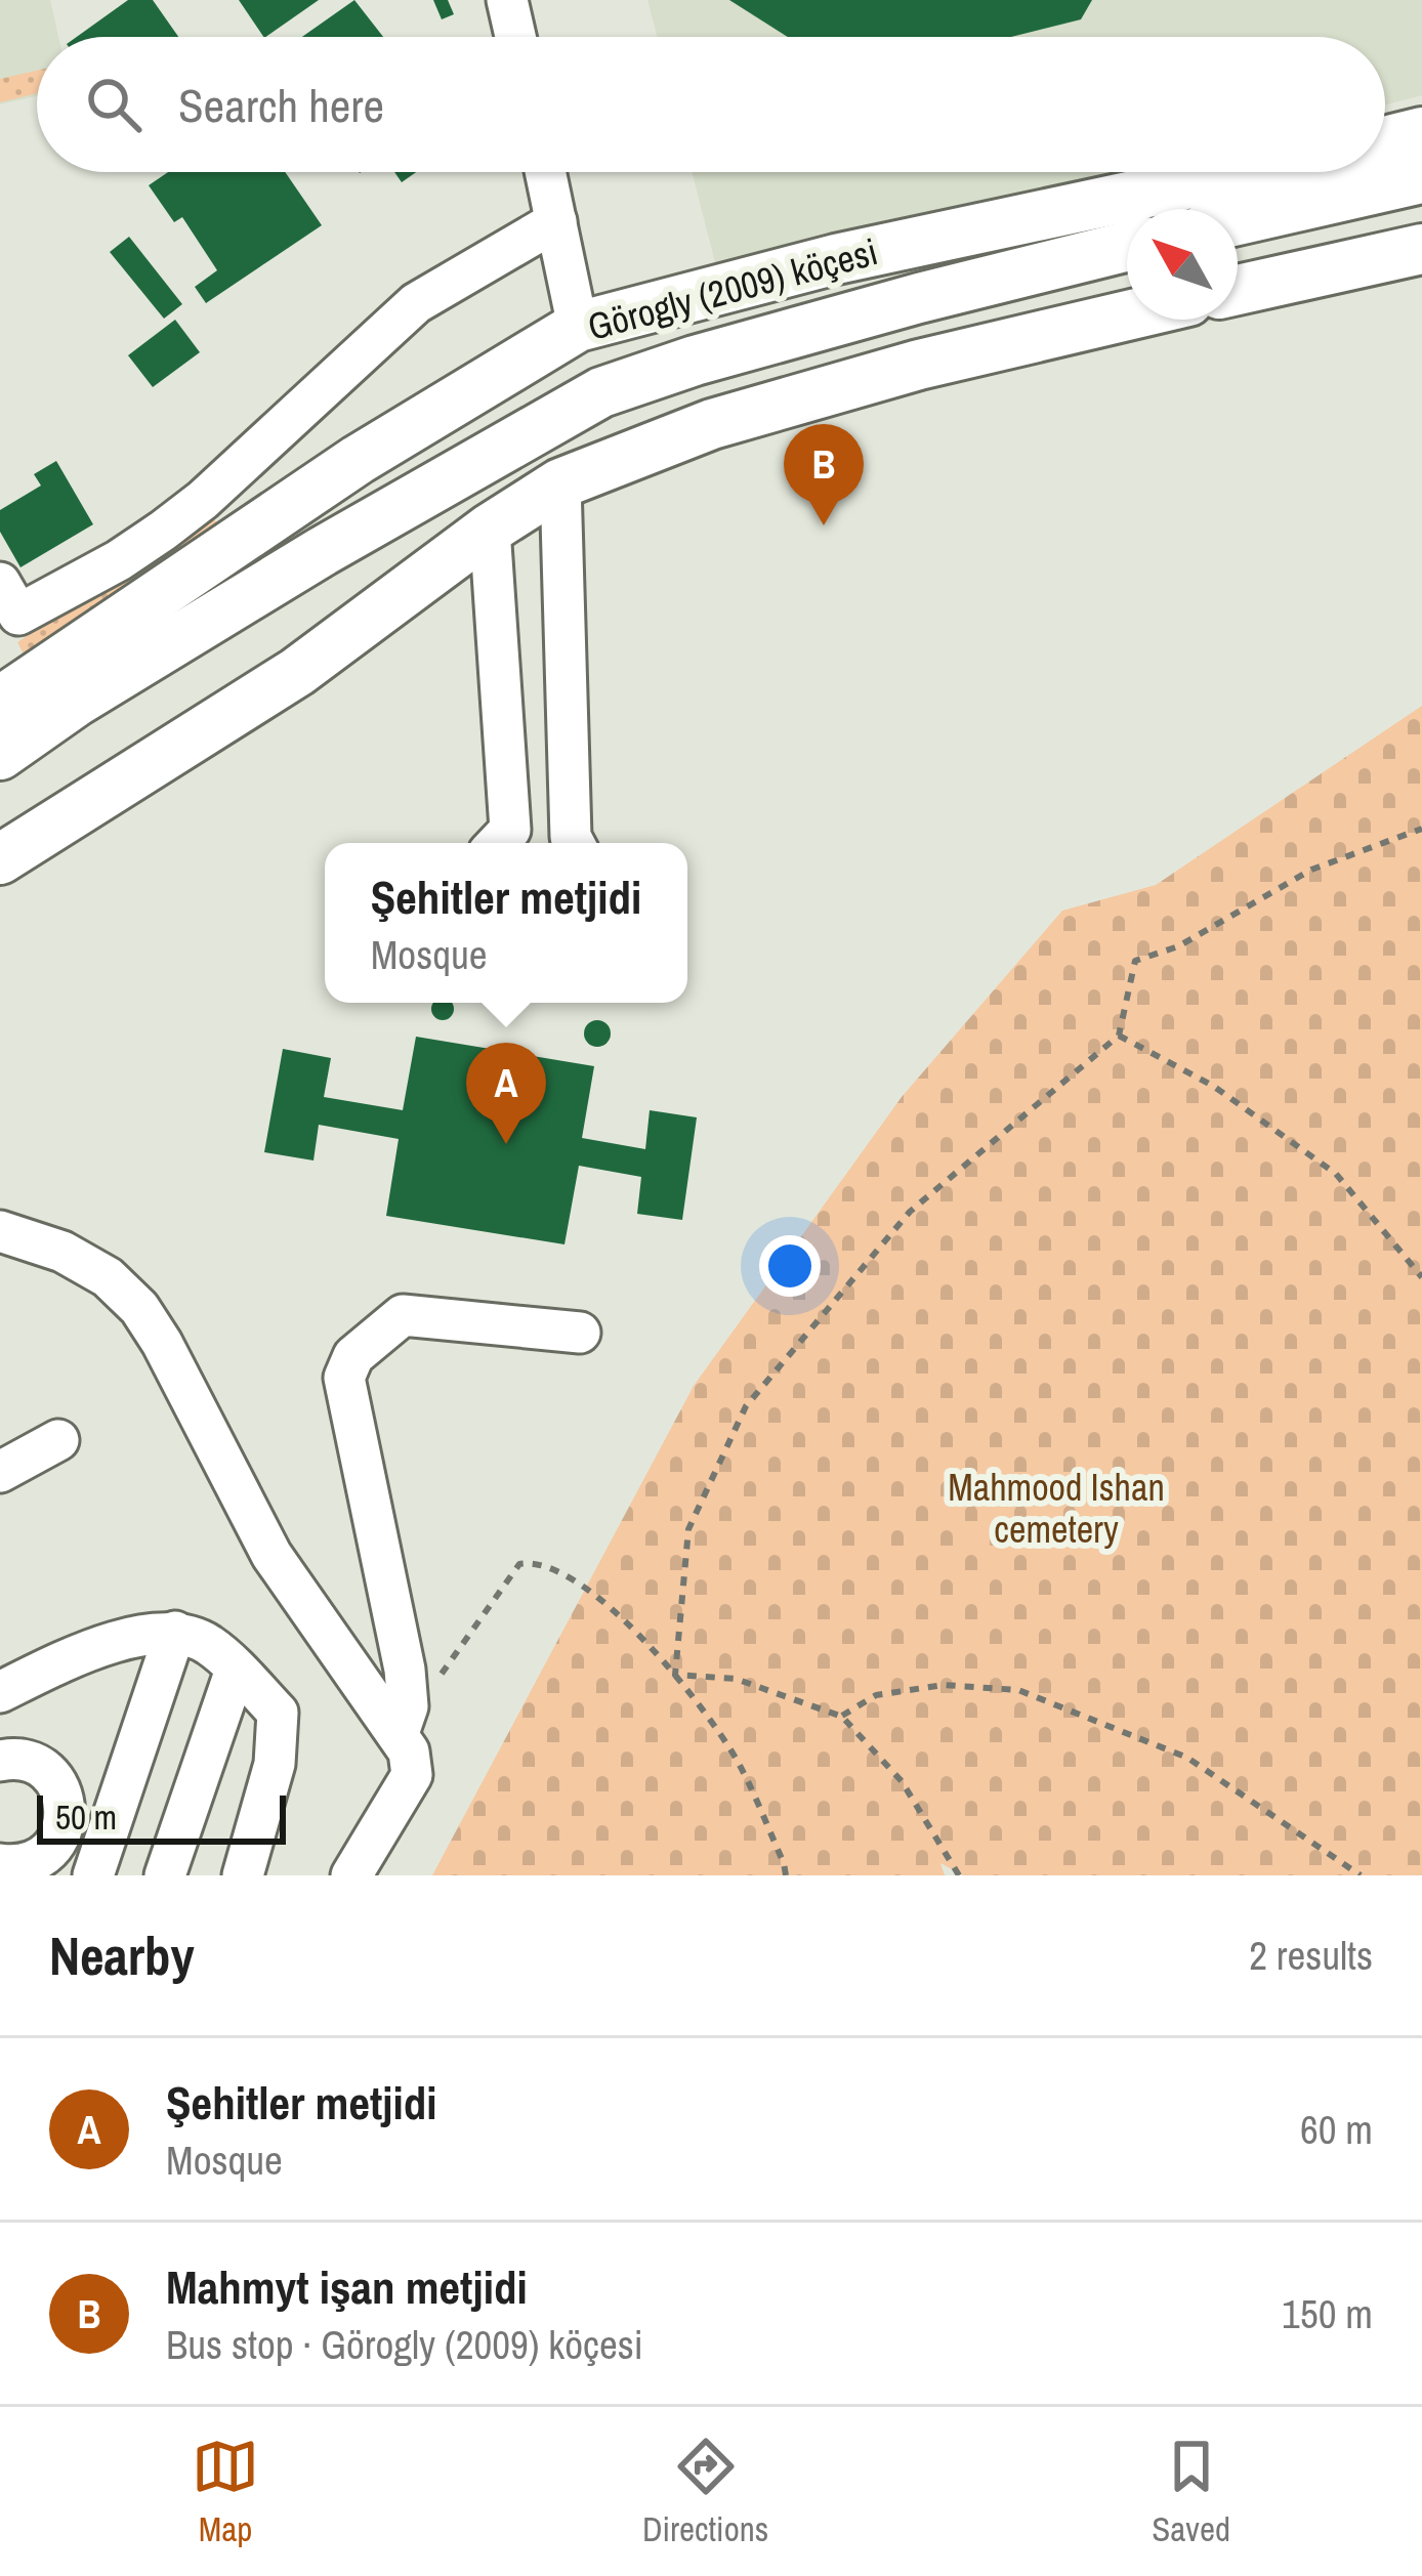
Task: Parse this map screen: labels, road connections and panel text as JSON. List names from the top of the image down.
{
  "streets": {
    "main road": ["Görogly (2009) köçesi"]
  },
  "parks": ["Mahmood Ishan cemetery"],
  "scale_bar": "50 m",
  "north": "top left",
  "page": {
    "search": "Search here",
    "pins": ["B", "A"],
    "popup": ["Şehitler metjidi", "Mosque"],
    "scale": "50 m",
    "heading": ["Nearby", "2 results"],
    "list": [
      {
        "mark": "A",
        "name": "Şehitler metjidi",
        "note": "Mosque",
        "value": "60 m"
      },
      {
        "mark": "B",
        "name": "Mahmyt işan metjidi",
        "note": "Bus stop · Görogly (2009) köçesi",
        "value": "150 m"
      }
    ],
    "nav": ["Map", "Directions", "Saved"]
  }
}
